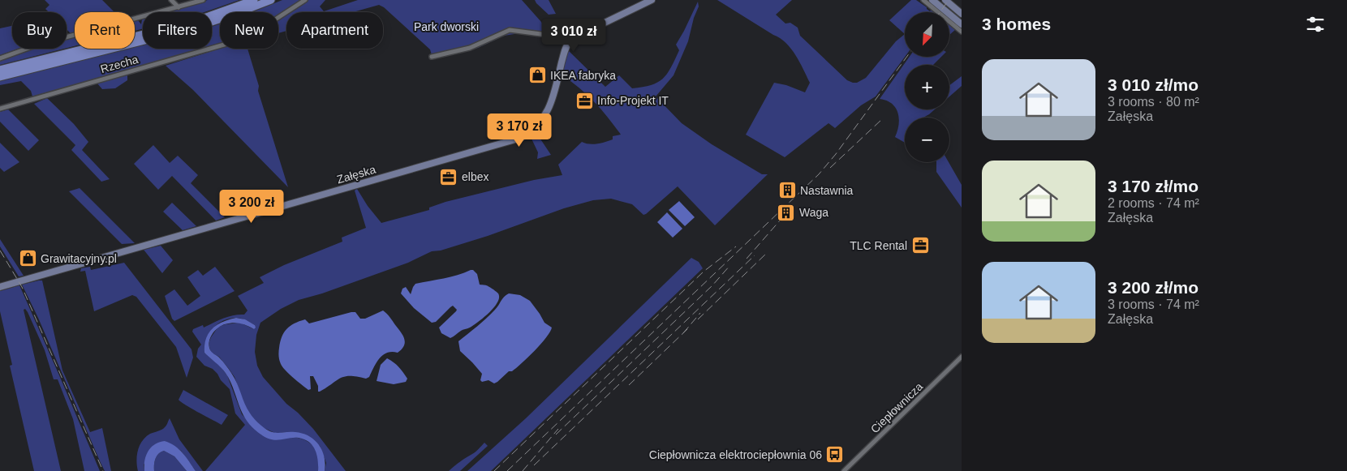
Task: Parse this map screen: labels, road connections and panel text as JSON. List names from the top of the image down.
{
  "streets": {
    "street": ["Rzecha", "Załęska", "Ciepłownicza"]
  },
  "parks": ["Park dworski"],
  "places": {
    "shop": ["IKEA fabryka", "Grawitacyjny.pl"],
    "office": ["Info-Projekt IT", "elbex", "TLC Rental"],
    "building": ["Nastawnia", "Waga"],
    "bus stop": ["Ciepłownicza elektrociepłownia 06"]
  },
  "north": "bottom left",
  "page": {
    "heading": "3 homes",
    "map_buttons": ["+", "−"],
    "chip": [
      "Buy",
      "Rent",
      "Filters",
      "New",
      "Apartment"
    ],
    "price": ["3 010 zł", "3 170 zł", "3 200 zł"],
    "list": [
      {
        "name": "3 010 zł/mo",
        "note": "3 rooms · 80 m² · Załęska"
      },
      {
        "name": "3 170 zł/mo",
        "note": "2 rooms · 74 m² · Załęska"
      },
      {
        "name": "3 200 zł/mo",
        "note": "3 rooms · 74 m² · Załęska"
      }
    ]
  }
}
